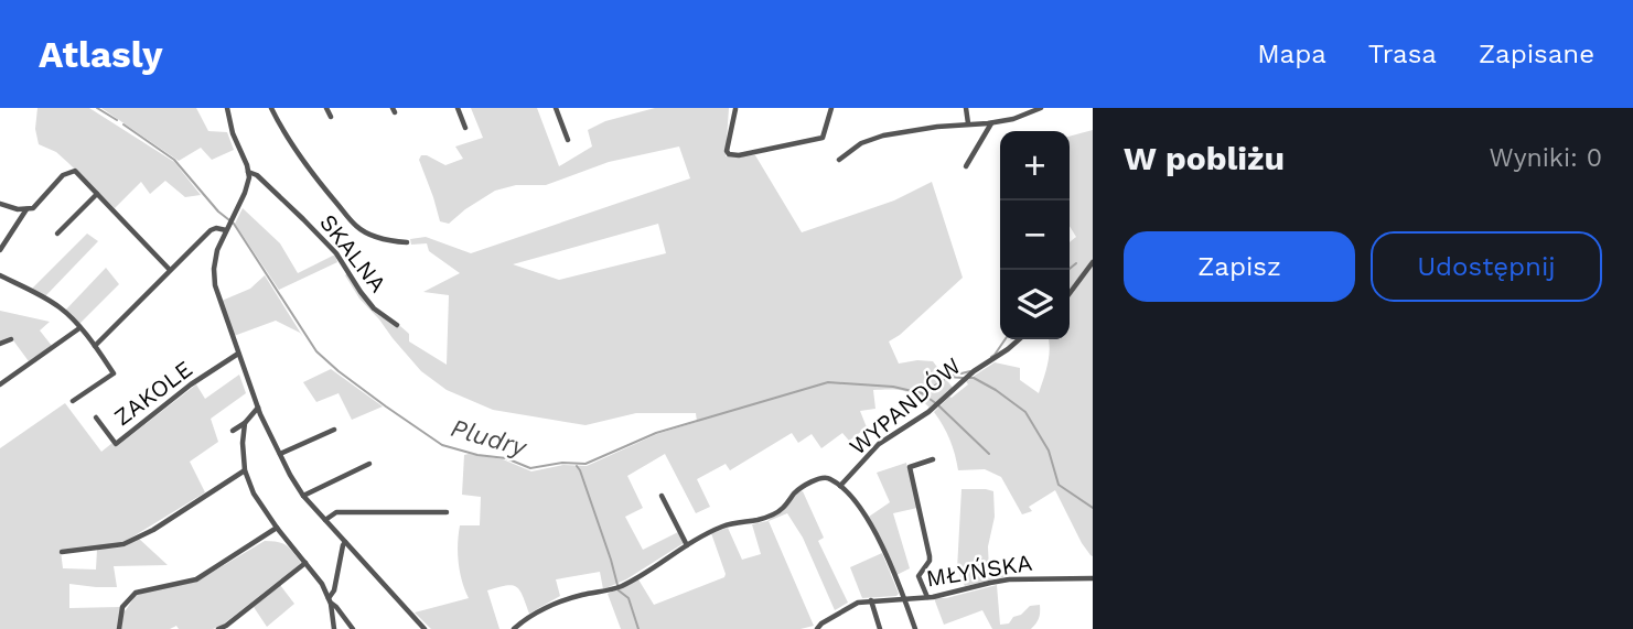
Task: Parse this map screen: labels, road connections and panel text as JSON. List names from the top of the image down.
{
  "streets": {
    "street": [
      "SKALNA",
      "ZAKOLE",
      "WYPANDÓW",
      "MŁYŃSKA"
    ]
  },
  "crossings": [
    ["WYPANDÓW", "MŁYŃSKA"]
  ],
  "water": ["Pludry"],
  "page": {
    "header": "Atlasly",
    "nav": ["Mapa", "Trasa", "Zapisane"],
    "heading": ["W pobliżu", "Wyniki: 0"],
    "map_buttons": ["+", "−"],
    "buttons": ["Zapisz", "Udostępnij"]
  }
}
